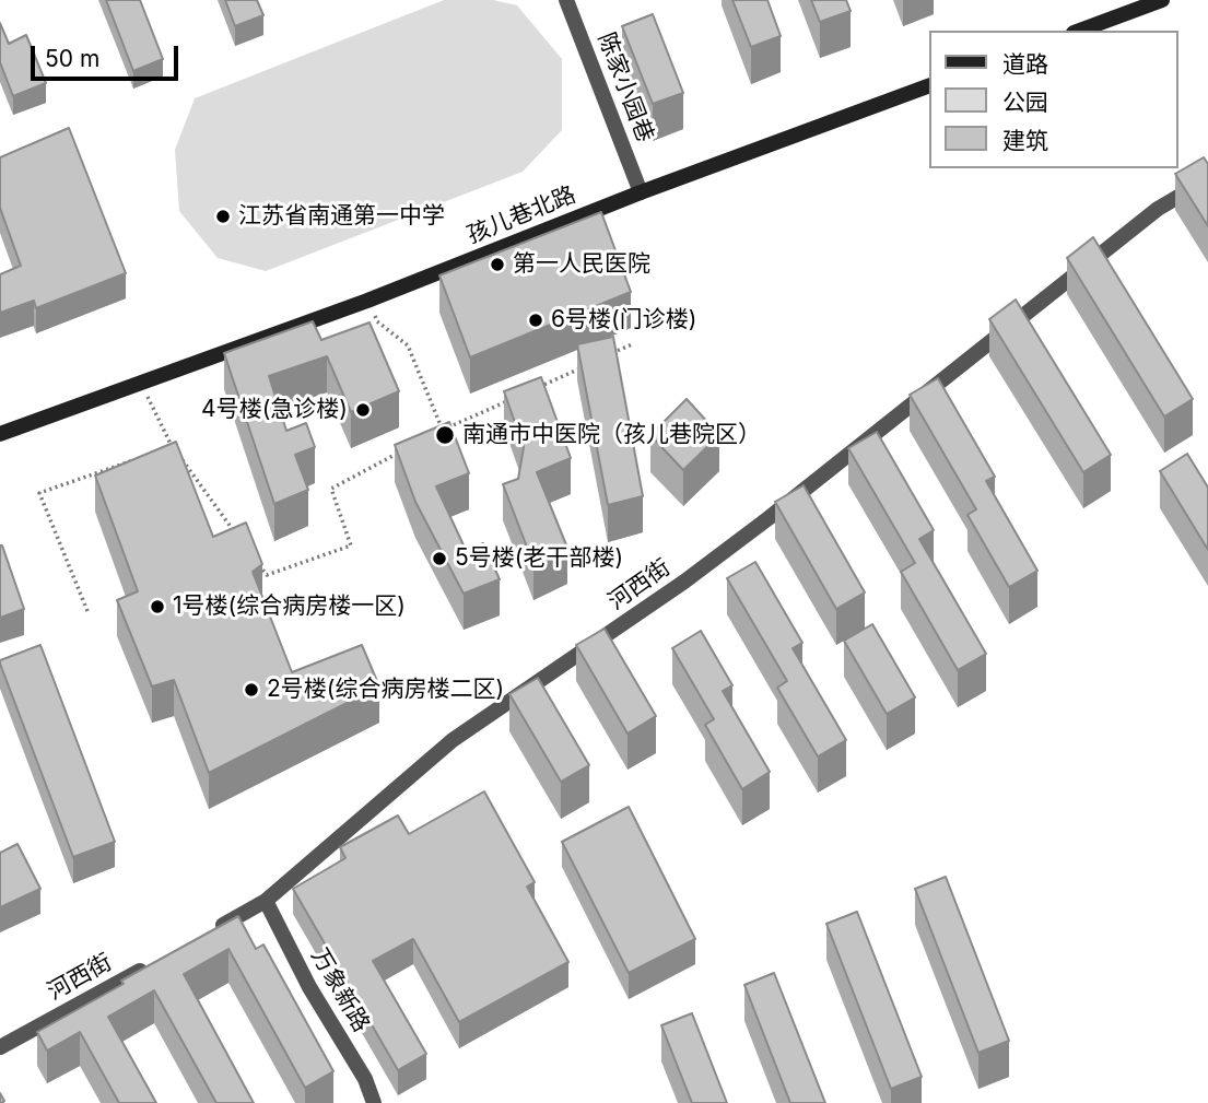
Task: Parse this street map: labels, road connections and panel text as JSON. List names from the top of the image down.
{
  "streets": {
    "main road": ["孩儿巷北路"],
    "street": ["陈家小园巷", "河西街", "万象新路"]
  },
  "crossings": [
    ["陈家小园巷", "孩儿巷北路"],
    ["河西街", "万象新路"]
  ],
  "places": [
    "江苏省南通第一中学",
    "第一人民医院",
    "6号楼(门诊楼)",
    "4号楼(急诊楼)",
    "南通市中医院（孩儿巷院区）",
    "5号楼(老干部楼)",
    "1号楼(综合病房楼一区)",
    "2号楼(综合病房楼二区)"
  ],
  "legend": ["道路", "公园", "建筑"],
  "scale_bar": "50 m"
}
